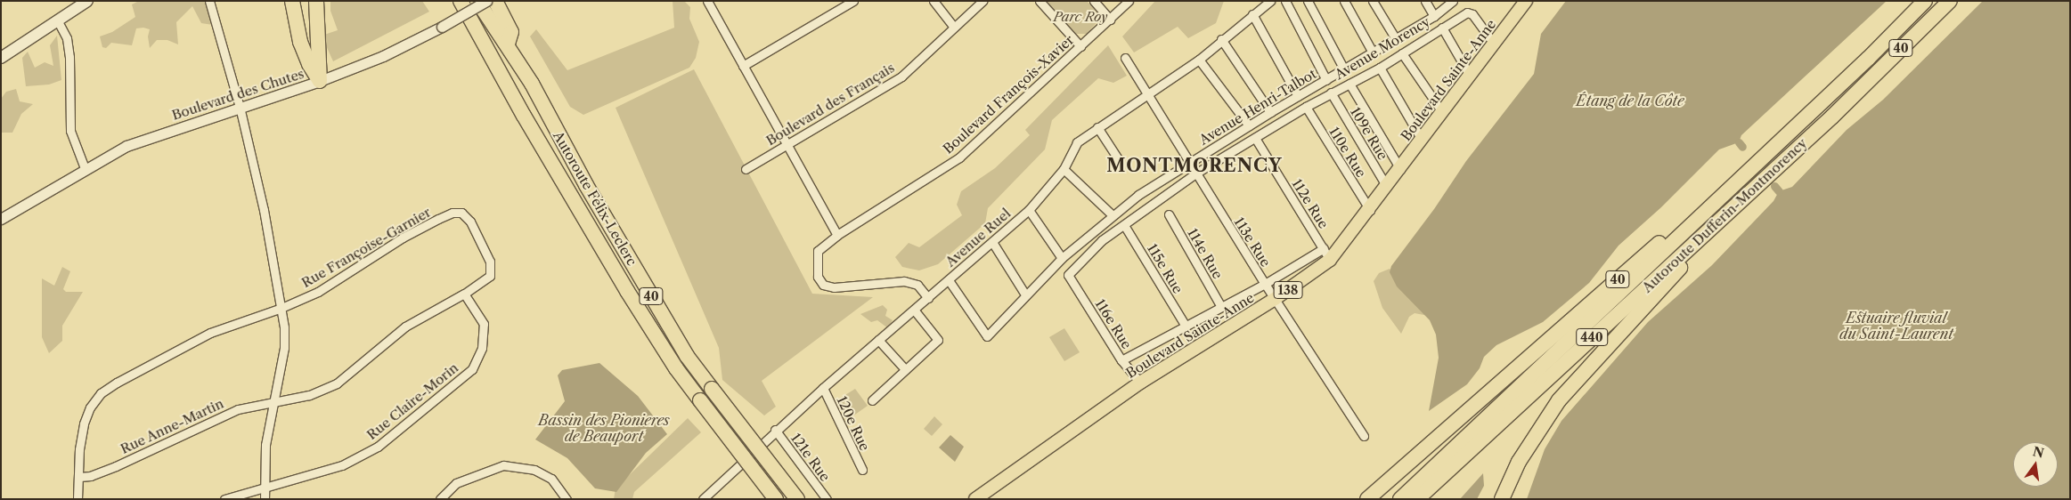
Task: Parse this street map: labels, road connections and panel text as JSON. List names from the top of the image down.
{
  "streets": {
    "highway": [
      "40",
      "Autoroute Félix-Leclerc",
      "Autoroute Dufferin-Montmorency",
      "440"
    ],
    "main road": ["Boulevard Sainte-Anne", "138"],
    "street": [
      "Avenue Morency",
      "Boulevard des Chutes",
      "Boulevard François-Xavier",
      "Boulevard des Français",
      "Avenue Henri-Talbot",
      "109e Rue",
      "110e Rue",
      "112e Rue",
      "Avenue Ruel",
      "113e Rue",
      "Rue Françoise-Garnier",
      "114e Rue",
      "115e Rue",
      "116e Rue",
      "Rue Claire-Morin",
      "120e Rue",
      "Rue Anne-Martin",
      "121e Rue"
    ]
  },
  "crossings": [
    ["Avenue Morency", "Boulevard Sainte-Anne"],
    ["Avenue Morency", "109e Rue"],
    ["Avenue Morency", "110e Rue"],
    ["Avenue Morency", "112e Rue"],
    ["Avenue Morency", "113e Rue"],
    ["Avenue Morency", "115e Rue"],
    ["Avenue Morency", "116e Rue"],
    ["40", "Autoroute Dufferin-Montmorency"],
    ["Boulevard Sainte-Anne", "109e Rue"],
    ["Boulevard Sainte-Anne", "110e Rue"],
    ["Boulevard Sainte-Anne", "112e Rue"],
    ["Boulevard Sainte-Anne", "113e Rue"],
    ["Boulevard Sainte-Anne", "116e Rue"],
    ["Boulevard François-Xavier", "Avenue Ruel"],
    ["Avenue Henri-Talbot", "Avenue Ruel"],
    ["Avenue Henri-Talbot", "113e Rue"],
    ["Avenue Ruel", "113e Rue"],
    ["Avenue Ruel", "120e Rue"],
    ["Avenue Ruel", "121e Rue"],
    ["Rue Françoise-Garnier", "Rue Claire-Morin"],
    ["Rue Françoise-Garnier", "Rue Anne-Martin"]
  ],
  "districts": ["MONTMORENCY"],
  "water": ["Étang de la Côte", "Estuaire fluvial du Saint-Laurent", "Bassin des Pionieres de Beauport"],
  "parks": ["Parc Roy"],
  "north": "top"
}
